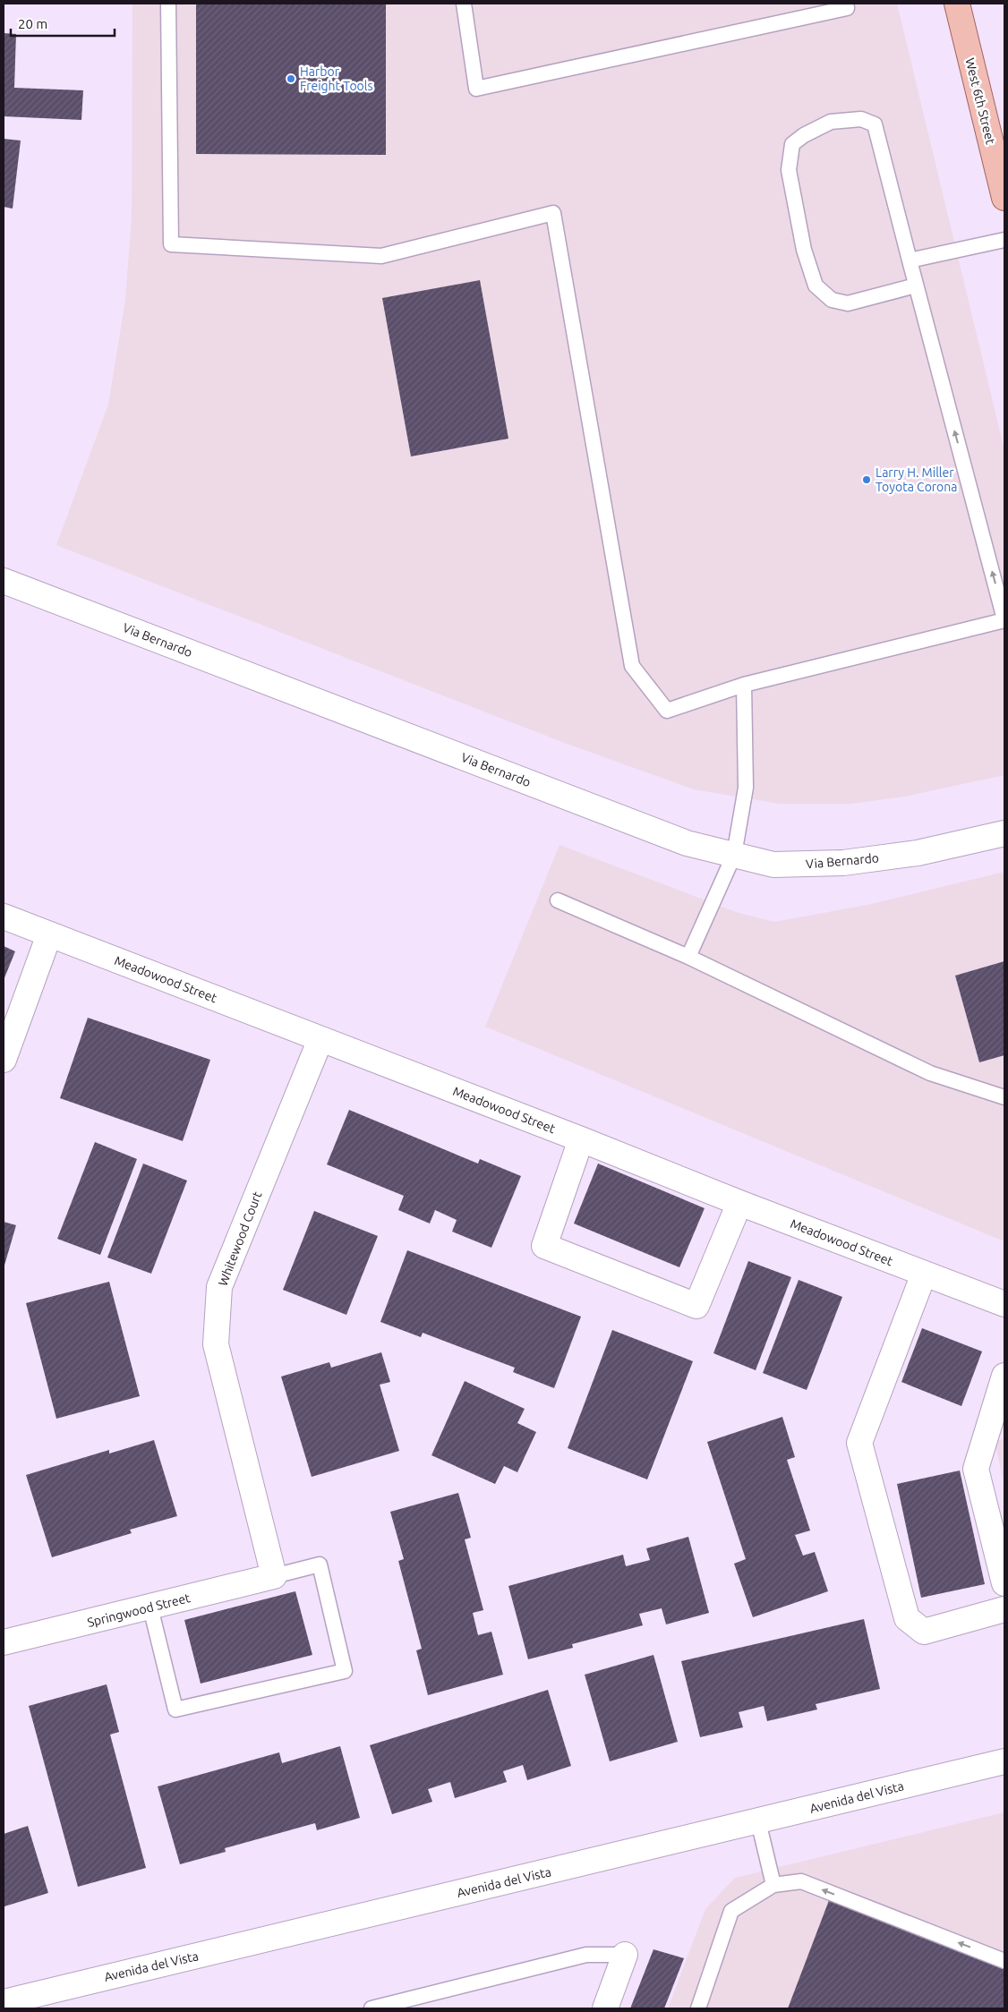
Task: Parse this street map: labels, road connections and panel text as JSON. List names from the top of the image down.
{
  "streets": {
    "main road": ["West 6th Street"],
    "street": [
      "Via Bernardo",
      "Meadowood Street",
      "Whitewood Court",
      "Springwood Street",
      "Avenida del Vista"
    ]
  },
  "crossings": [
    ["Meadowood Street", "Whitewood Court"],
    ["Whitewood Court", "Springwood Street"]
  ],
  "places": ["Harbor Freight Tools", "Larry H. Miller Toyota Corona"],
  "scale_bar": "20 m"
}
